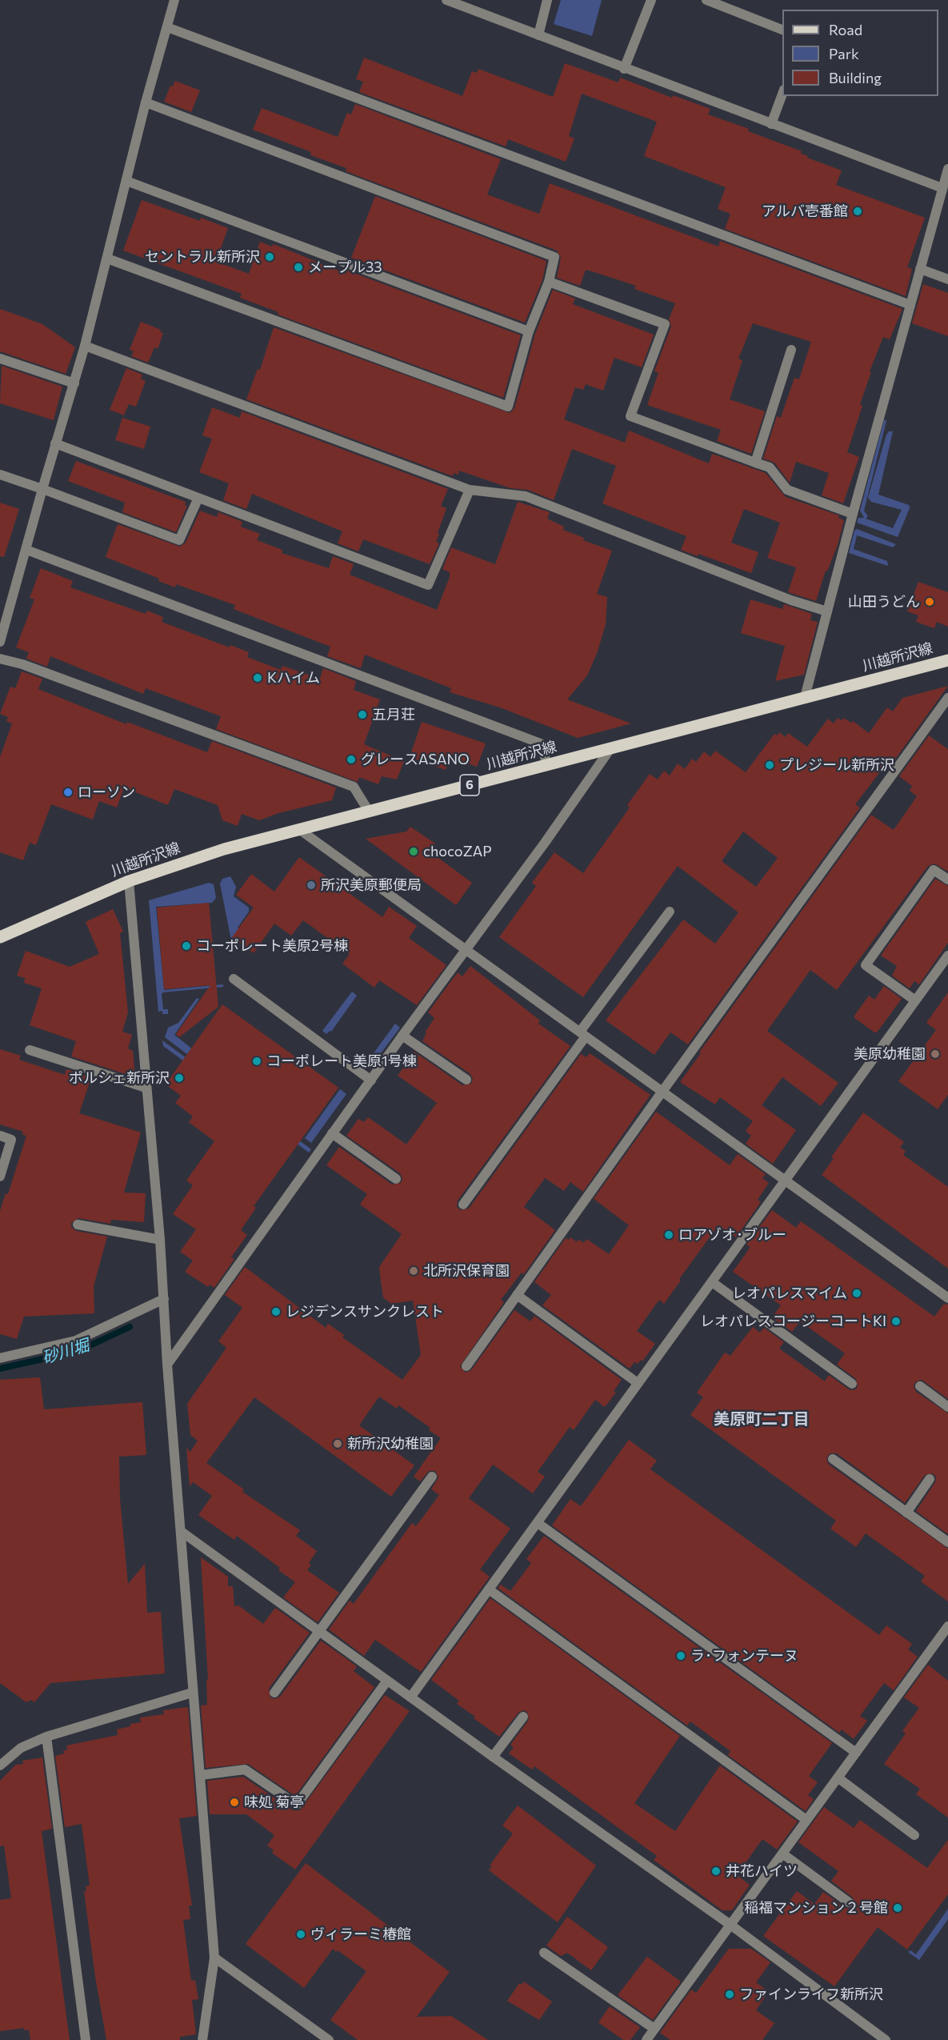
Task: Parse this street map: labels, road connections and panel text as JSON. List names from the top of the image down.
{
  "streets": {
    "main road": ["川越所沢線", "6"]
  },
  "districts": ["美原町二丁目"],
  "water": ["砂川堀"],
  "places": [
    "アルバ壱番館",
    "セントラル新所沢",
    "メープル33",
    "山田うどん",
    "Kハイム",
    "五月荘",
    "グレースASANO",
    "プレジール新所沢",
    "ローソン",
    "chocoZAP",
    "所沢美原郵便局",
    "コーポレート美原2号棟",
    "美原幼稚園",
    "コーポレート美原1号棟",
    "ポルシェ新所沢",
    "ロアゾオ･ブルー",
    "北所沢保育園",
    "レオパレスマイム",
    "レジデンスサンクレスト",
    "レオパレスコージーコートKI",
    "新所沢幼稚園",
    "ラ･フォンテーヌ",
    "味処 菊亭",
    "井花ハイツ",
    "稲福マンション２号館",
    "ヴィラーミ椿館",
    "ファインライフ新所沢"
  ],
  "legend": ["Road", "Park", "Building"]
}
